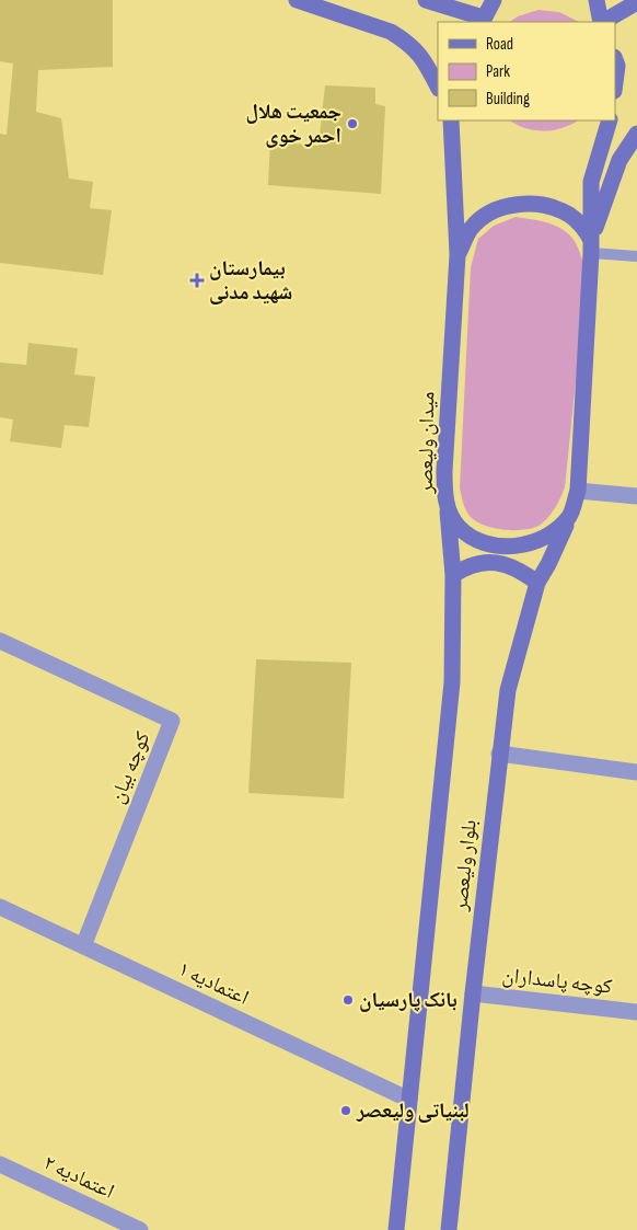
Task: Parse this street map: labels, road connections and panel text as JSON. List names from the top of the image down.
{
  "streets": {
    "main road": ["میدان ولیعصر", "بلوار ولیعصر"],
    "street": [
      "کوچه بیان",
      "کوچه پاسداران",
      "اعتمادیه ۱",
      "اعتمادیه ۲"
    ]
  },
  "crossings": [
    ["میدان ولیعصر", "بلوار ولیعصر"],
    ["کوچه بیان", "اعتمادیه ۱"],
    ["بلوار ولیعصر", "کوچه پاسداران"],
    ["بلوار ولیعصر", "اعتمادیه ۱"]
  ],
  "places": {
    "other": ["جمعیت هلال احمر خوی", "بانک پارسیان", "لبنیاتی ولیعصر"],
    "health": ["بیمارستان شهید مدنی"]
  },
  "legend": ["Road", "Park", "Building"]
}
